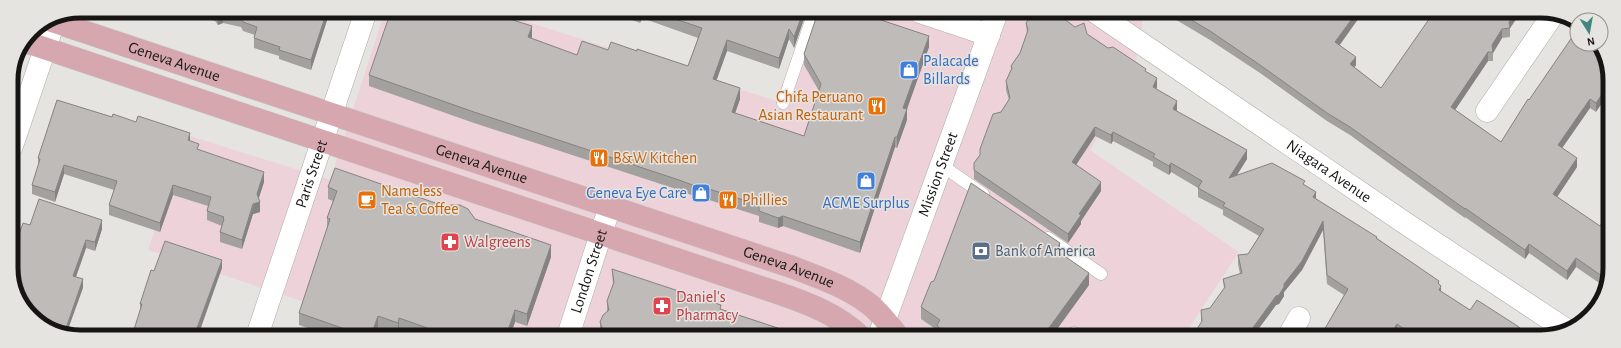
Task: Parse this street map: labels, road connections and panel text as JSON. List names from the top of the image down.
{
  "streets": {
    "main road": ["Geneva Avenue"],
    "street": [
      "Niagara Avenue",
      "Paris Street",
      "Mission Street",
      "London Street"
    ]
  },
  "crossings": [
    ["Geneva Avenue", "Paris Street"],
    ["Geneva Avenue", "Mission Street"],
    ["Geneva Avenue", "London Street"]
  ],
  "places": {
    "shop": ["Palacade Billards", "ACME Surplus", "Geneva Eye Care"],
    "restaurant": ["Chifa Peruano Asian Restaurant", "B&W Kitchen", "Phillies"],
    "cafe": ["Nameless Tea & Coffee"],
    "pharmacy": ["Walgreens", "Daniel's Pharmacy"],
    "bank": ["Bank of America"]
  },
  "north": "bottom"
}
